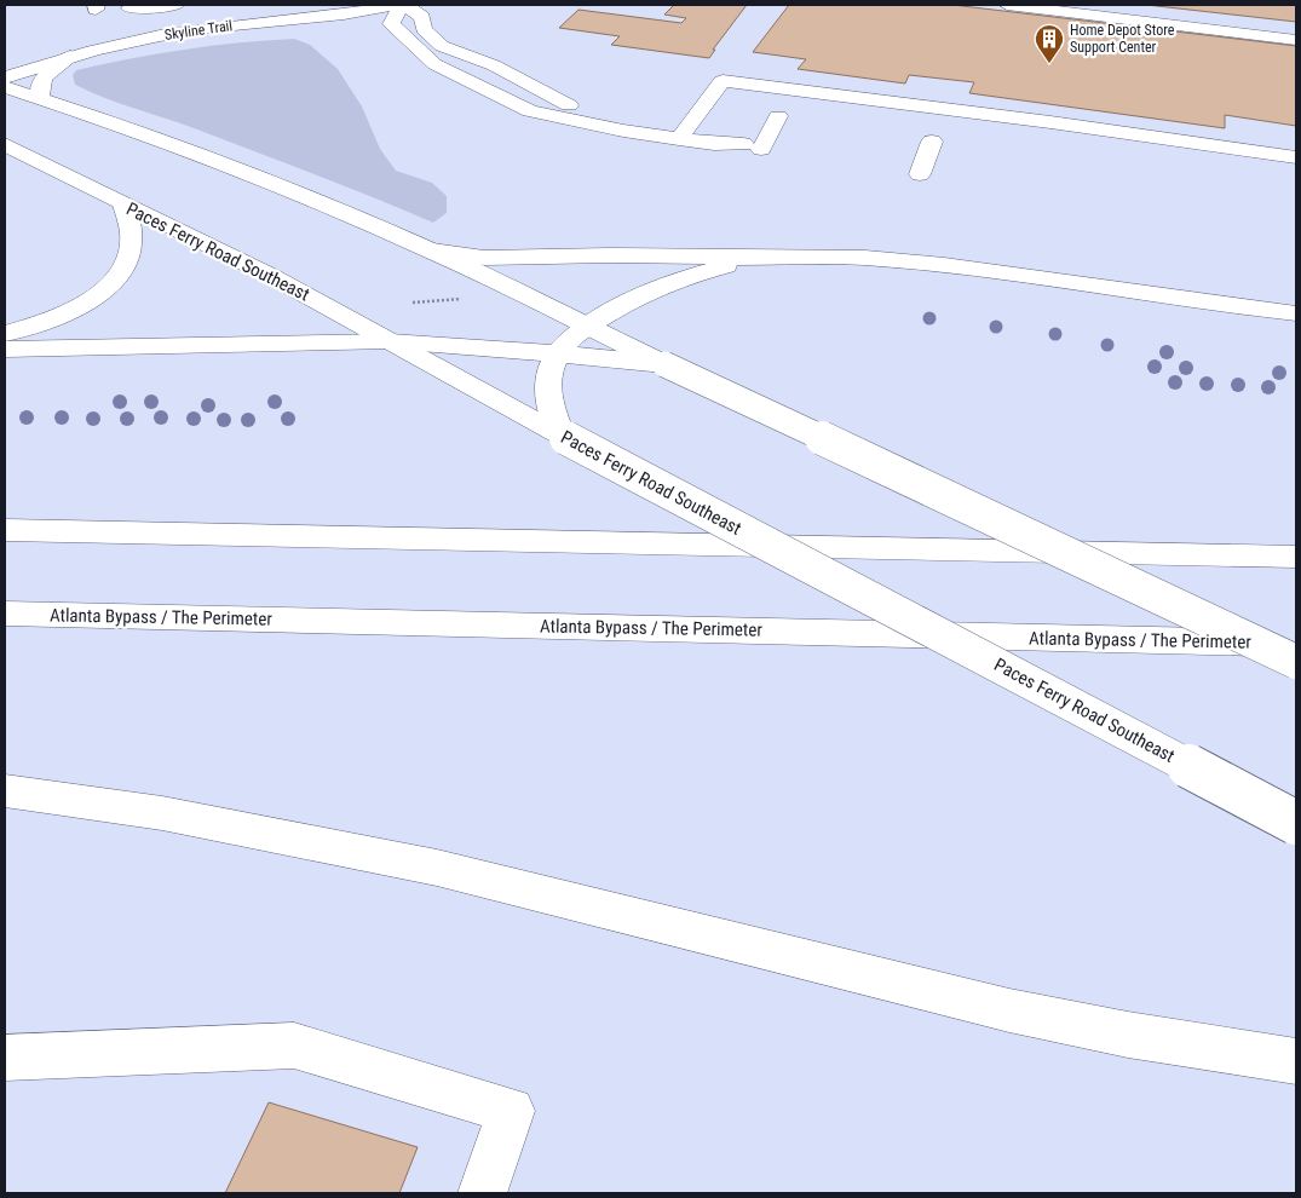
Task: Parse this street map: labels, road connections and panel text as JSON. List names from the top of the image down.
{
  "streets": {
    "main road": ["Skyline Trail", "Paces Ferry Road Southeast", "Atlanta Bypass / The Perimeter"]
  },
  "places": {
    "building": ["Home Depot Store Support Center"]
  }
}
